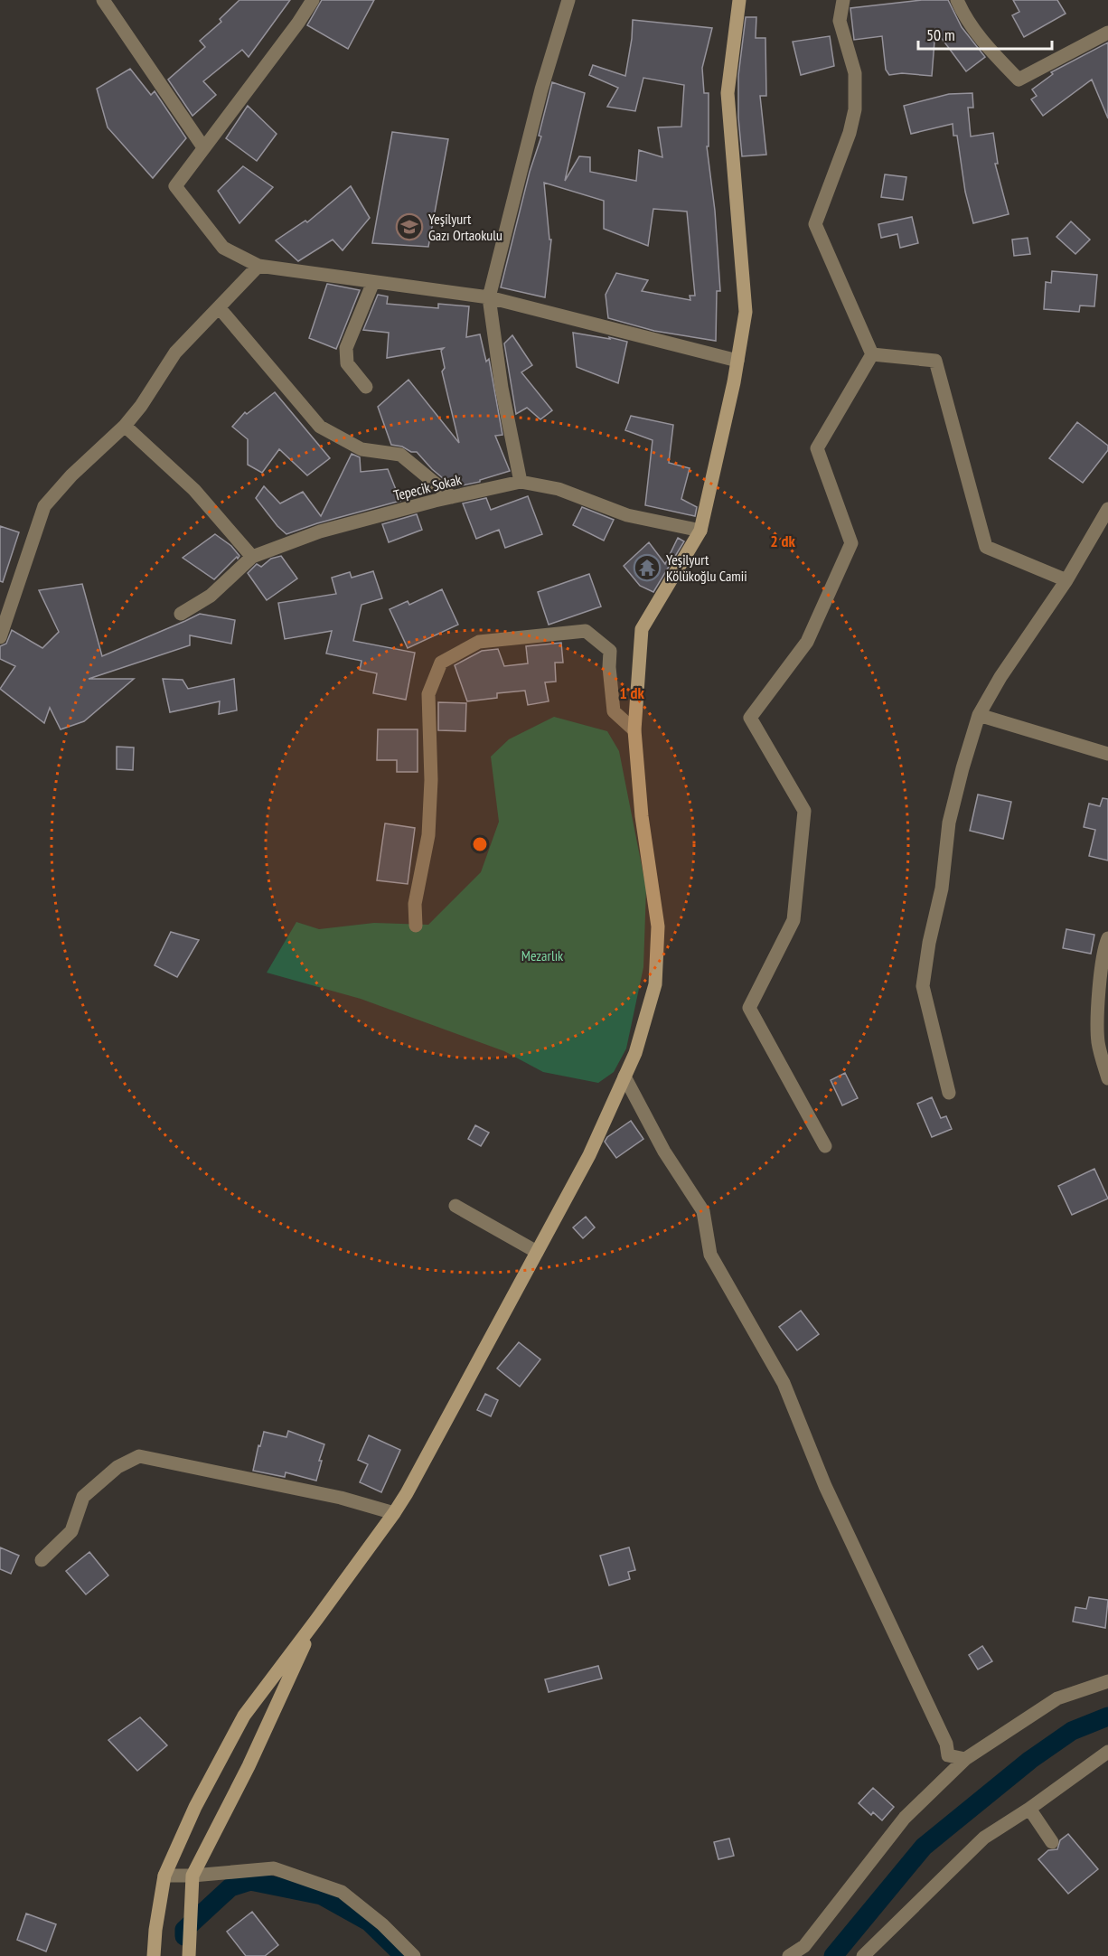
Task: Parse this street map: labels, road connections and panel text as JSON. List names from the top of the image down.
{
  "streets": {
    "street": ["Tepecik Sokak"]
  },
  "parks": ["Mezarlık"],
  "places": {
    "school or university": ["Yeşilyurt Gazı Ortaokulu"],
    "temple": ["Yeşilyurt Kölükoğlu Camii"]
  },
  "scale_bar": "50 m",
  "rings": ["2 dk", "1 dk"]
}
